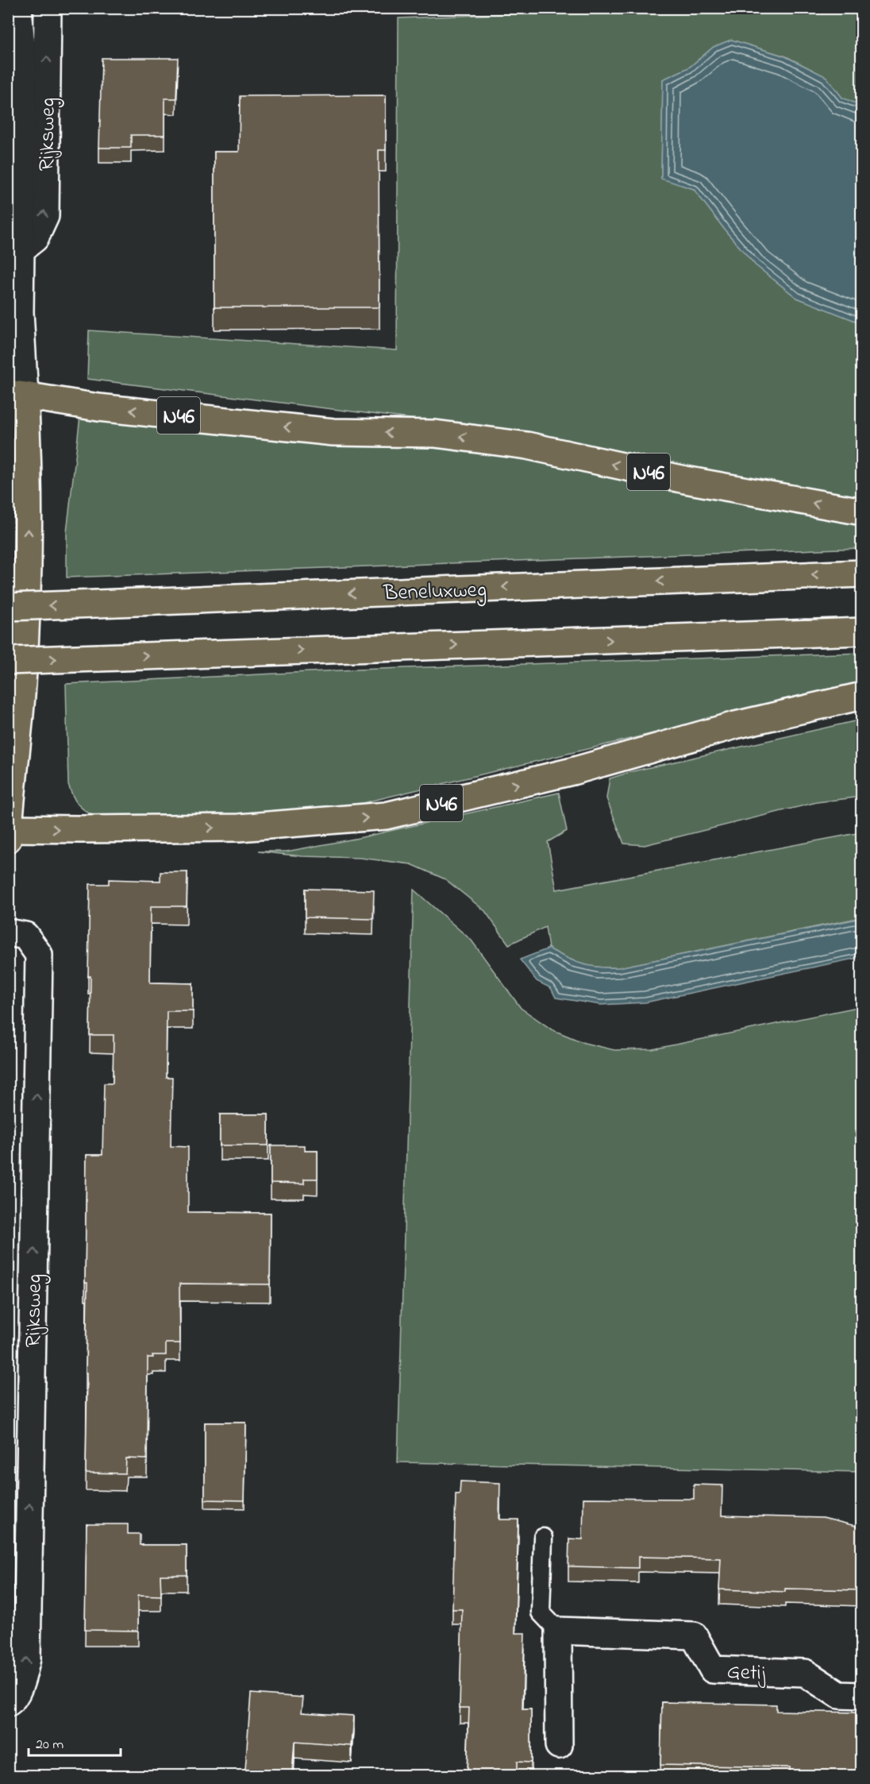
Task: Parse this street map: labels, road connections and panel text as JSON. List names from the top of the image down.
{
  "streets": {
    "main road": ["Rijksweg", "N46", "Beneluxweg"],
    "street": ["Getij"]
  },
  "crossings": [
    ["Rijksweg", "N46"]
  ],
  "one_way": ["Rijksweg"],
  "scale_bar": "20 m"
}
